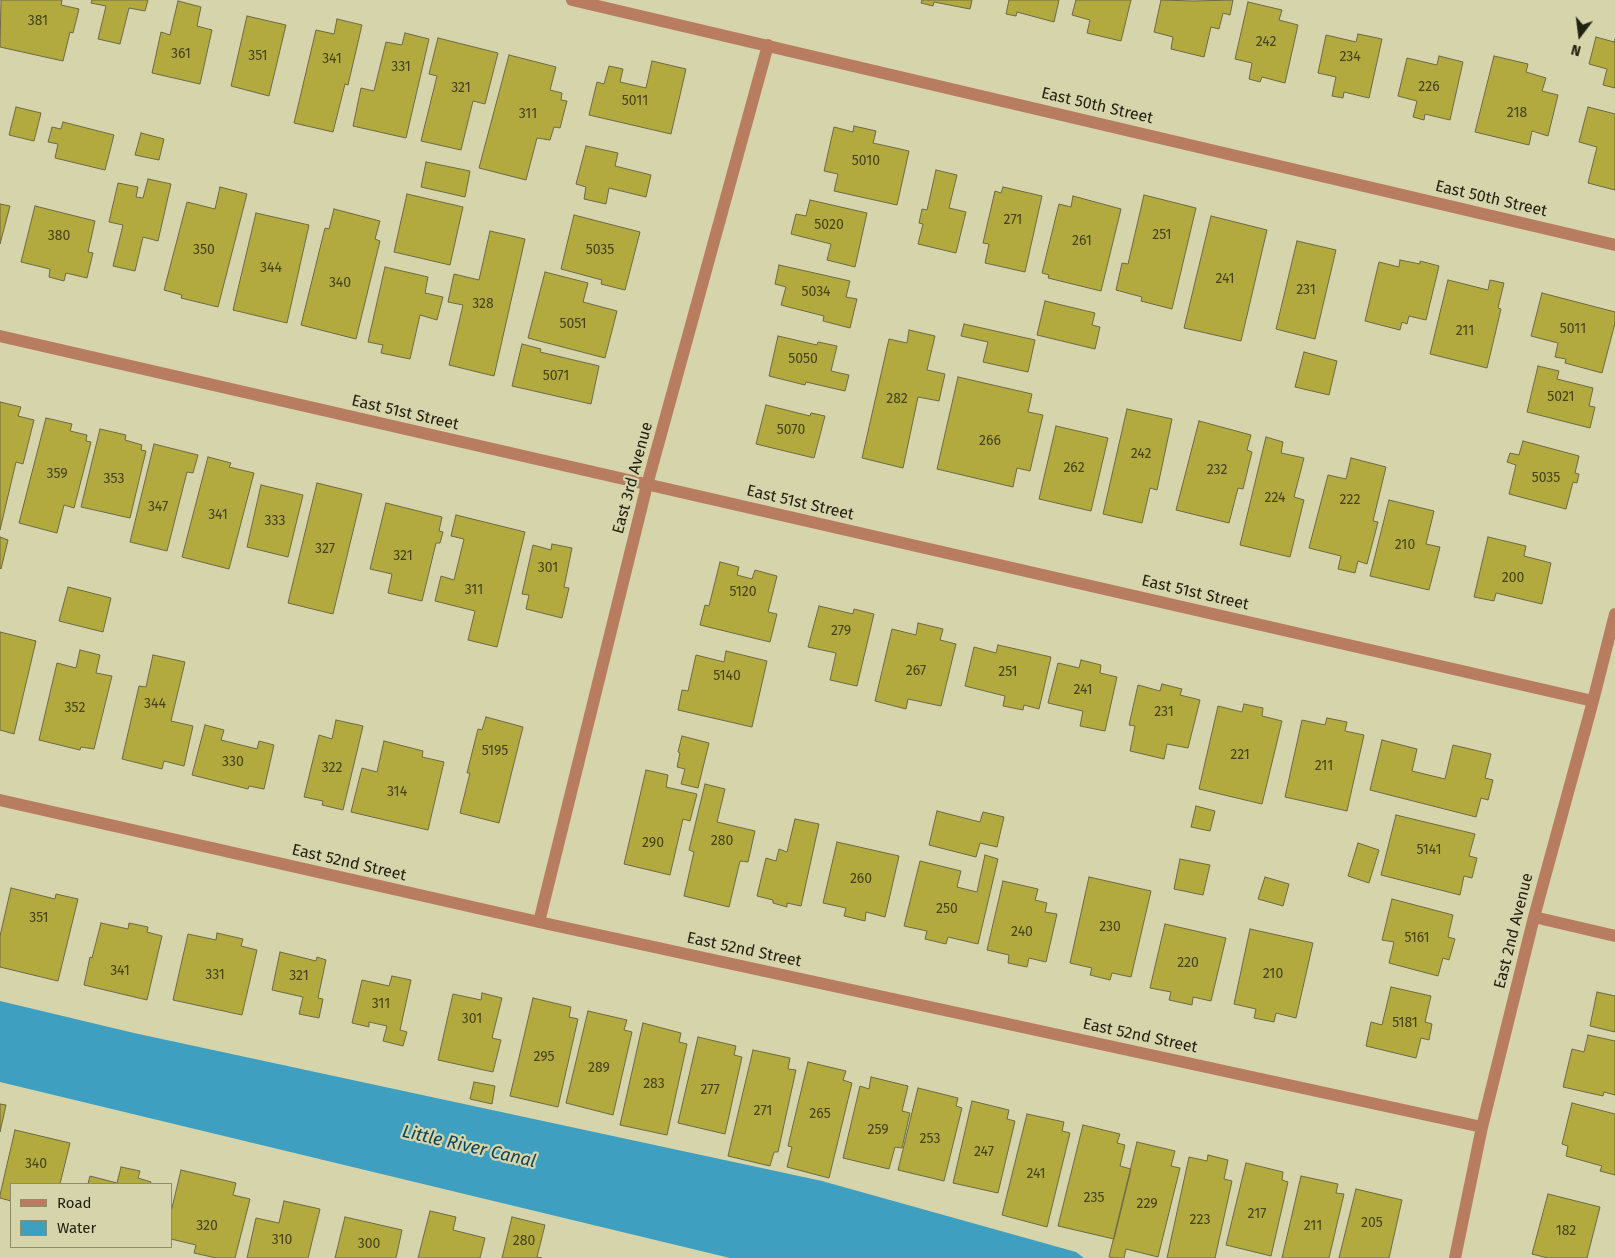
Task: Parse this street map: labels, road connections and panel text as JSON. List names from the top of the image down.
{
  "streets": {
    "street": [
      "East 50th Street",
      "East 51st Street",
      "East 3rd Avenue",
      "East 52nd Street",
      "East 2nd Avenue"
    ]
  },
  "crossings": [
    ["East 50th Street", "East 3rd Avenue"],
    ["East 51st Street", "East 3rd Avenue"],
    ["East 51st Street", "East 2nd Avenue"],
    ["East 3rd Avenue", "East 52nd Street"],
    ["East 52nd Street", "East 2nd Avenue"]
  ],
  "water": ["Little River Canal"],
  "house_numbers": [
    "381",
    "242",
    "361",
    "351",
    "234",
    "341",
    "331",
    "226",
    "321",
    "5011",
    "218",
    "311",
    "5010",
    "271",
    "5020",
    "251",
    "380",
    "261",
    "350",
    "5035",
    "344",
    "241",
    "340",
    "231",
    "5034",
    "328",
    "5051",
    "5011",
    "211",
    "5050",
    "5071",
    "5021",
    "282",
    "5070",
    "266",
    "242",
    "262",
    "232",
    "359",
    "5035",
    "353",
    "224",
    "222",
    "347",
    "341",
    "333",
    "210",
    "327",
    "321",
    "301",
    "200",
    "311",
    "5120",
    "279",
    "267",
    "251",
    "5140",
    "241",
    "344",
    "352",
    "231",
    "5195",
    "221",
    "330",
    "211",
    "322",
    "314",
    "280",
    "290",
    "5141",
    "260",
    "250",
    "351",
    "230",
    "240",
    "5161",
    "220",
    "341",
    "210",
    "331",
    "321",
    "311",
    "301",
    "5181",
    "295",
    "289",
    "283",
    "277",
    "271",
    "265",
    "259",
    "253",
    "247",
    "340",
    "241",
    "235",
    "229",
    "217",
    "223",
    "205",
    "320",
    "211",
    "182",
    "310",
    "280",
    "300"
  ],
  "legend": ["Road", "Water"],
  "north": "bottom"
}
